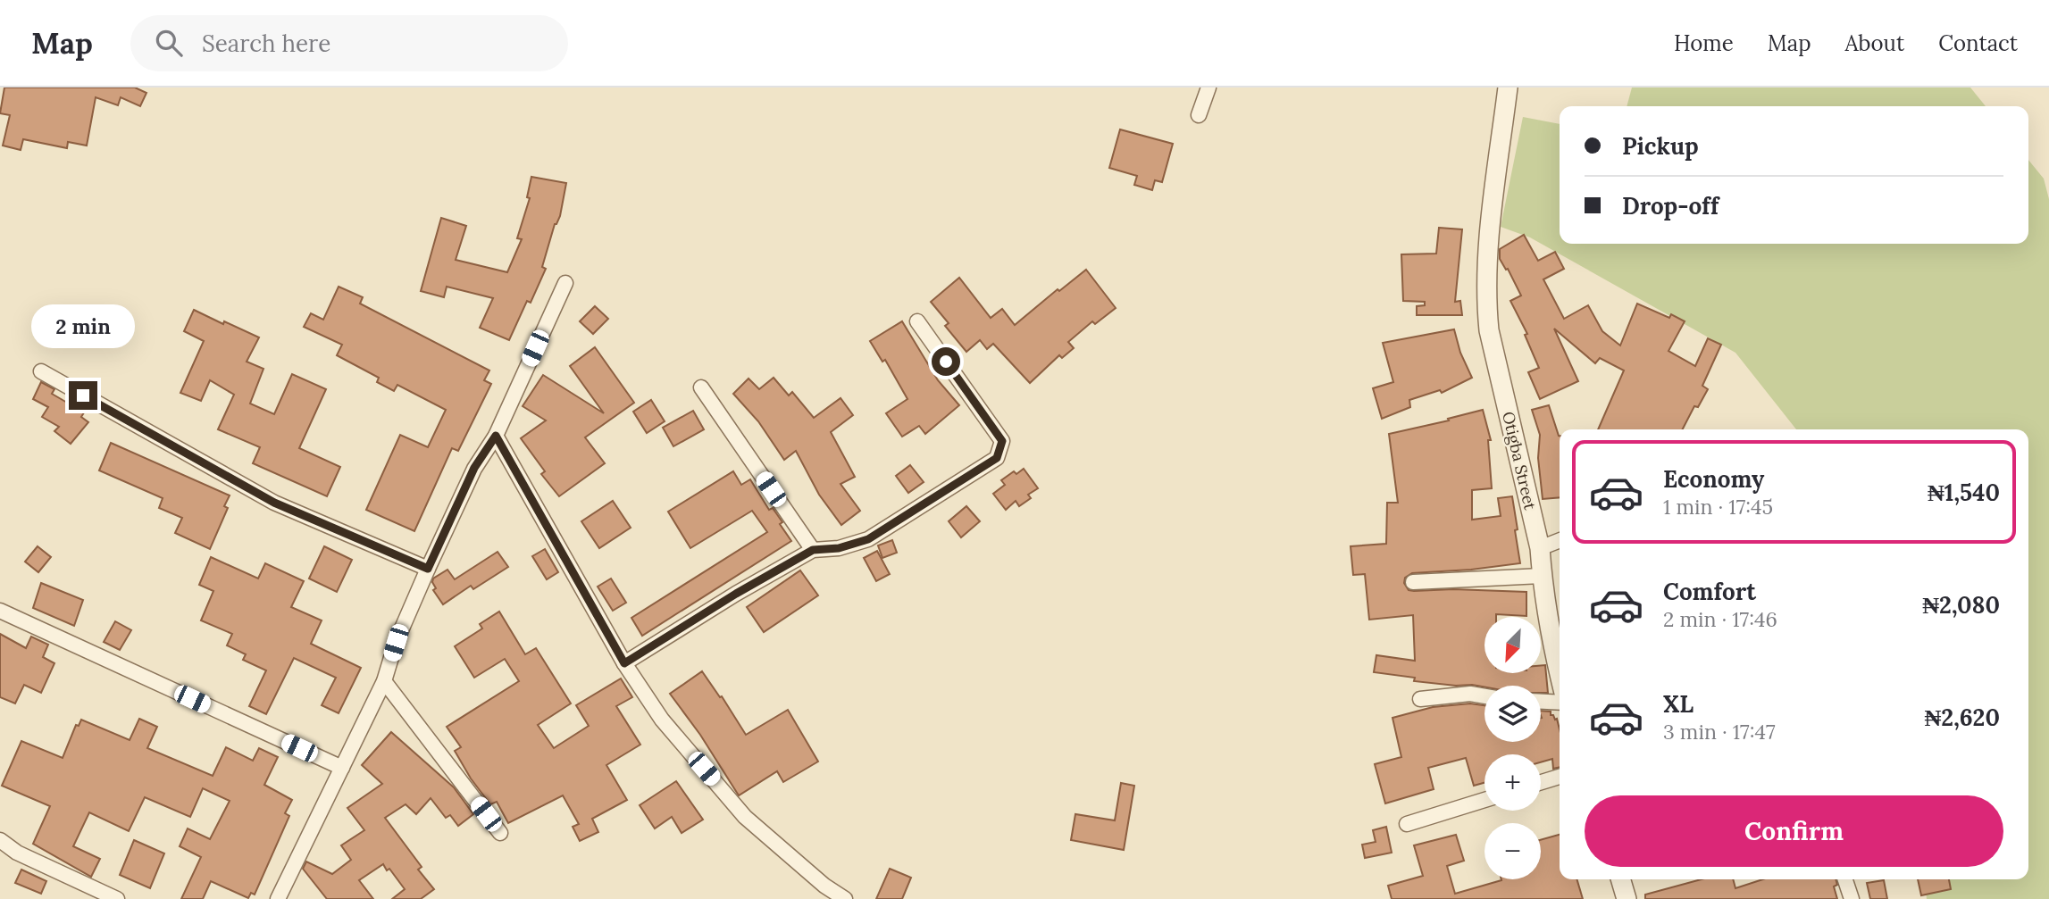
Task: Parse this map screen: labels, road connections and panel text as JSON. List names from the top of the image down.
{
  "streets": {
    "street": ["Otigba Street"]
  },
  "north": "bottom left",
  "page": {
    "header": "Map",
    "search": "Search here",
    "nav": [
      "Home",
      "Map",
      "About",
      "Contact"
    ],
    "banner": ["Pickup", "Drop-off"],
    "bubble": "2 min",
    "list": [
      {
        "name": "Economy",
        "note": "1 min · 17:45",
        "value": "₦1,540"
      },
      {
        "name": "Comfort",
        "note": "2 min · 17:46",
        "value": "₦2,080"
      },
      {
        "name": "XL",
        "note": "3 min · 17:47",
        "value": "₦2,620"
      }
    ],
    "map_buttons": ["+", "−"],
    "buttons": "Confirm"
  }
}
